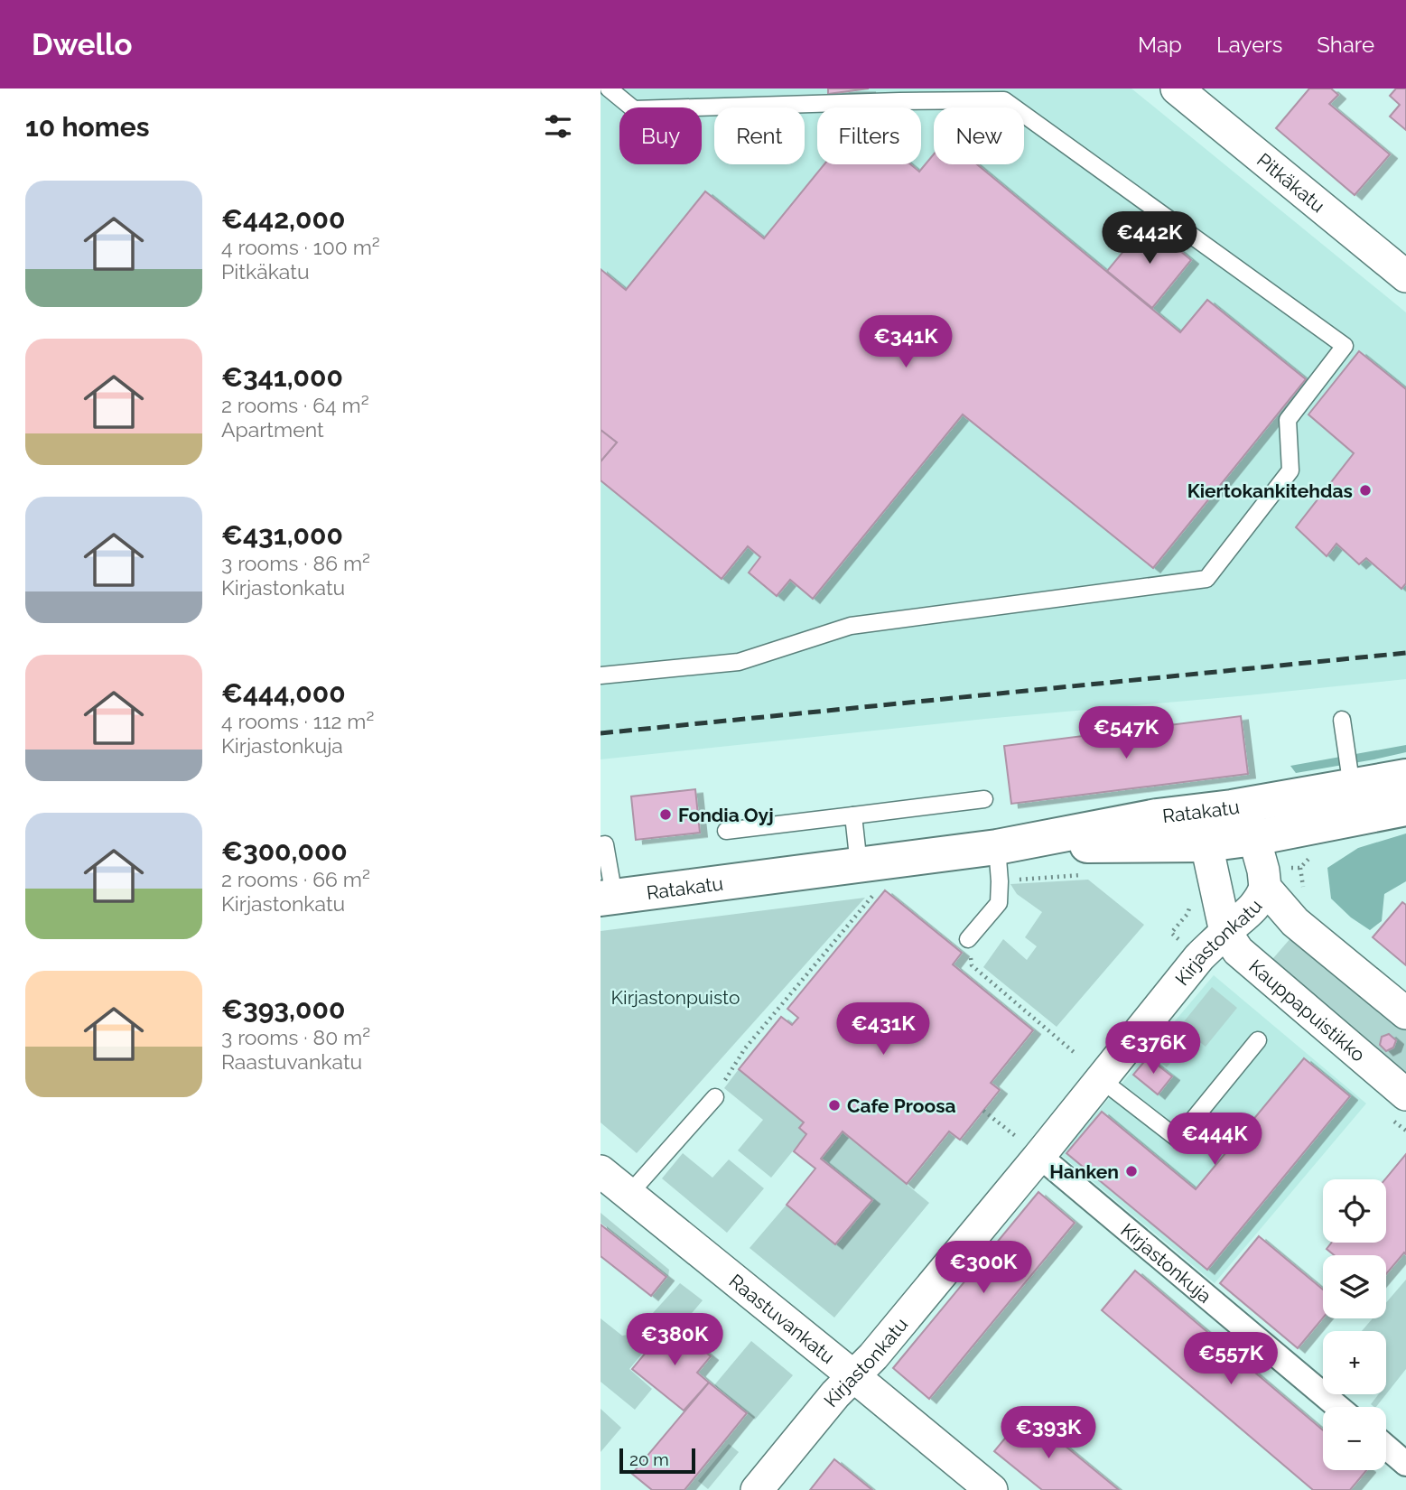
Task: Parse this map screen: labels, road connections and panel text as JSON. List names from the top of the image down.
{
  "streets": {
    "main road": ["Ratakatu"],
    "street": [
      "Pitkäkatu",
      "Kirjastonkatu",
      "Kauppapuistikko",
      "Kirjastonkuja",
      "Raastuvankatu"
    ]
  },
  "crossings": [
    ["Ratakatu", "Kauppapuistikko"],
    ["Kirjastonkatu", "Kauppapuistikko"],
    ["Kirjastonkatu", "Kirjastonkuja"],
    ["Kirjastonkatu", "Raastuvankatu"]
  ],
  "parks": ["Kirjastonpuisto"],
  "places": [
    "Kiertokankitehdas",
    "Fondia Oyj",
    "Cafe Proosa",
    "Hanken"
  ],
  "scale_bar": "20 m",
  "page": {
    "header": "Dwello",
    "nav": ["Map", "Layers", "Share"],
    "heading": "10 homes",
    "chip": [
      "Buy",
      "Rent",
      "Filters",
      "New"
    ],
    "list": [
      {
        "name": "€442,000",
        "note": "4 rooms · 100 m² · Pitkäkatu"
      },
      {
        "name": "€341,000",
        "note": "2 rooms · 64 m² · Apartment"
      },
      {
        "name": "€431,000",
        "note": "3 rooms · 86 m² · Kirjastonkatu"
      },
      {
        "name": "€444,000",
        "note": "4 rooms · 112 m² · Kirjastonkuja"
      },
      {
        "name": "€300,000",
        "note": "2 rooms · 66 m² · Kirjastonkatu"
      },
      {
        "name": "€393,000",
        "note": "3 rooms · 80 m² · Raastuvankatu"
      }
    ],
    "price": [
      "€442K",
      "€341K",
      "€547K",
      "€431K",
      "€376K",
      "€444K",
      "€300K",
      "€380K",
      "€557K",
      "€393K"
    ],
    "map_buttons": ["+", "−"],
    "scale": "20 m"
  }
}
